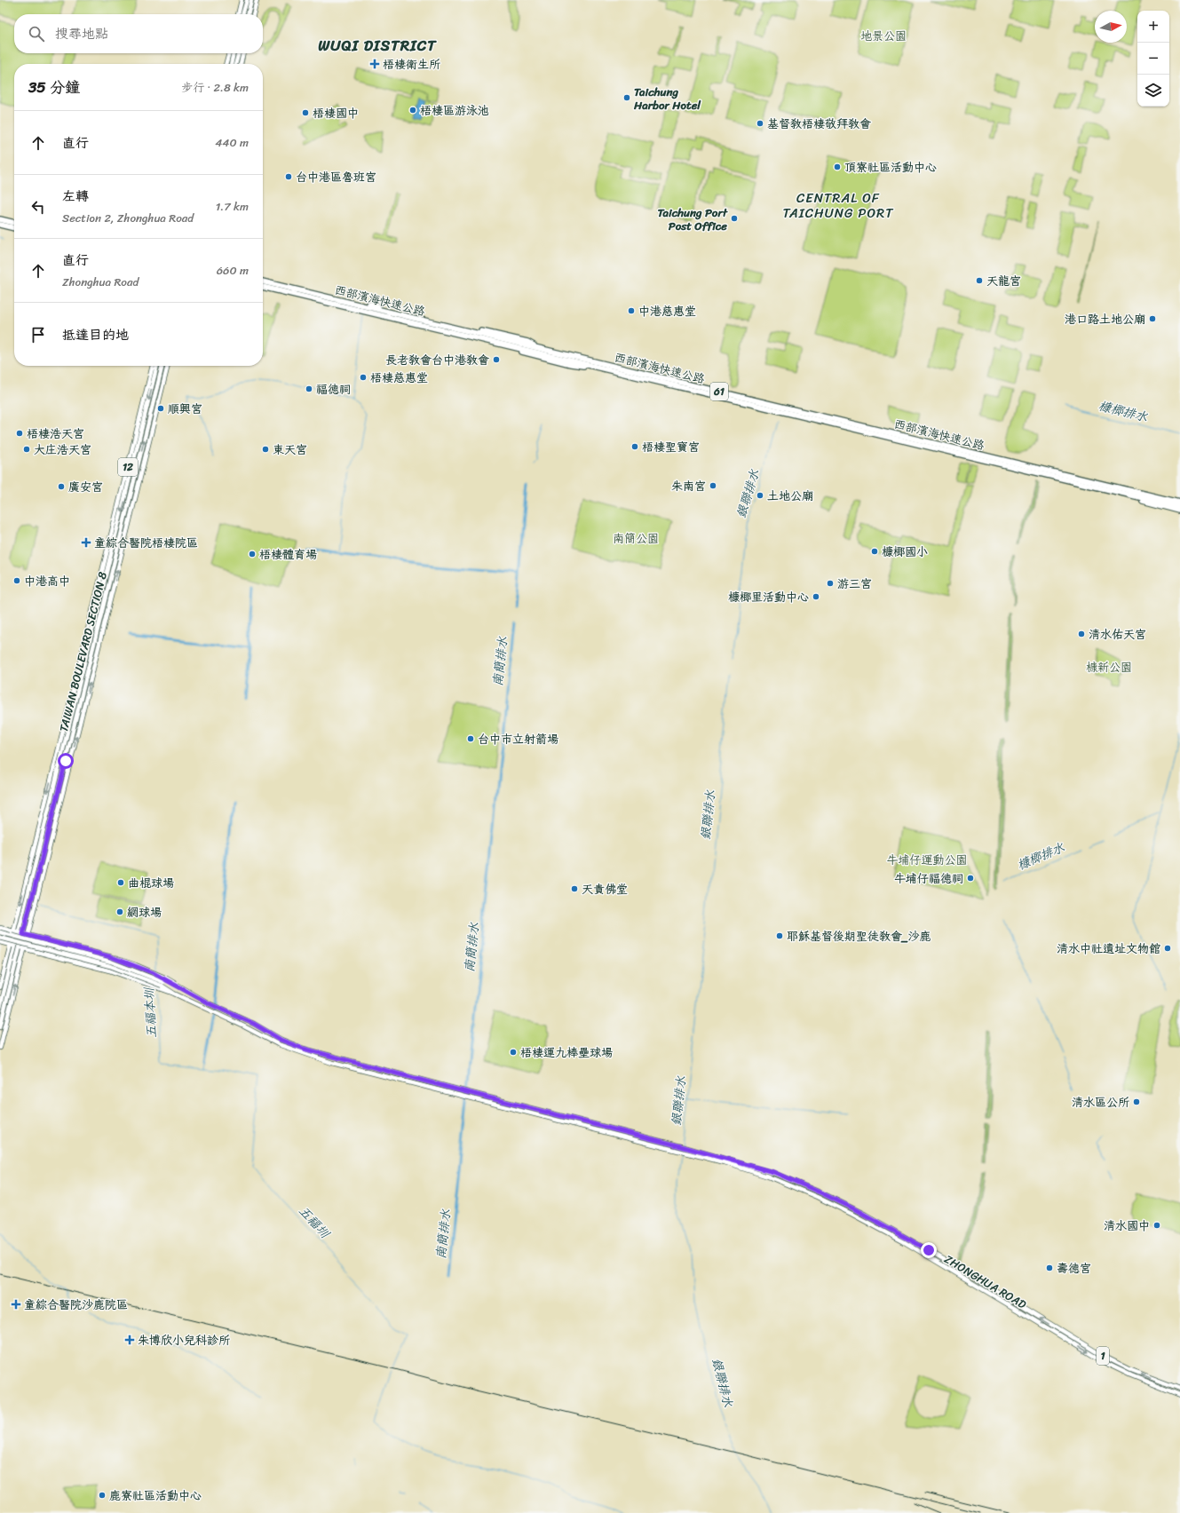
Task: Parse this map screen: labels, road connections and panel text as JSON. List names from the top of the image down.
{
  "streets": {
    "highway": ["西部濱海快速公路", "61"],
    "main road": [
      "12",
      "TAIWAN BOULEVARD SECTION 8",
      "ZHONGHUA ROAD",
      "1"
    ]
  },
  "crossings": [
    ["TAIWAN BOULEVARD SECTION 8", "1"],
    ["ZHONGHUA ROAD", "1"]
  ],
  "districts": ["WUQI DISTRICT", "CENTRAL OF TAICHUNG PORT"],
  "water": [
    "槺榔排水",
    "銀聯排水",
    "南簡排水",
    "五福本圳",
    "五福圳"
  ],
  "parks": [
    "地景公園",
    "南簡公園",
    "槺新公園",
    "牛埔仔運動公園"
  ],
  "places": {
    "health": [
      "梧棲衛生所",
      "童綜合醫院梧棲院區",
      "童綜合醫院沙鹿院區",
      "朱博欣小兒科診所"
    ],
    "other": [
      "Taichung Harbor Hotel",
      "梧棲區游泳池",
      "梧棲國中",
      "基督教梧棲敬拜教會",
      "頂寮社區活動中心",
      "台中港區魯班宮",
      "Taichung Port Post Office",
      "天龍宮",
      "中港慈惠堂",
      "港口路土地公廟",
      "長老教會台中港教會",
      "梧棲慈惠堂",
      "福德祠",
      "順興宮",
      "梧棲浩天宮",
      "梧棲聖寶宮",
      "大庄浩天宮",
      "東天宮",
      "朱南宮",
      "廣安宮",
      "土地公廟",
      "槺榔國小",
      "梧棲體育場",
      "中港高中",
      "游三宮",
      "槺榔里活動中心",
      "清水佑天宮",
      "台中市立射箭場",
      "牛埔仔福德祠",
      "曲棍球場",
      "天貴佛堂",
      "網球場",
      "耶穌基督後期聖徒教會_沙鹿",
      "清水中社遺址文物館",
      "梧棲運九棒壘球場",
      "清水區公所",
      "清水國中",
      "壽德宮",
      "鹿寮社區活動中心"
    ]
  },
  "north": "right",
  "page": {
    "map_buttons": ["+", "−"],
    "search": "搜尋地點",
    "heading": ["35 分鐘", "步行 · 2.8 km"],
    "list": [
      ["直行", "440 m"],
      ["左轉", "Section 2, Zhonghua Road", "1.7 km"],
      ["直行", "Zhonghua Road", "660 m"],
      "抵達目的地"
    ]
  }
}
